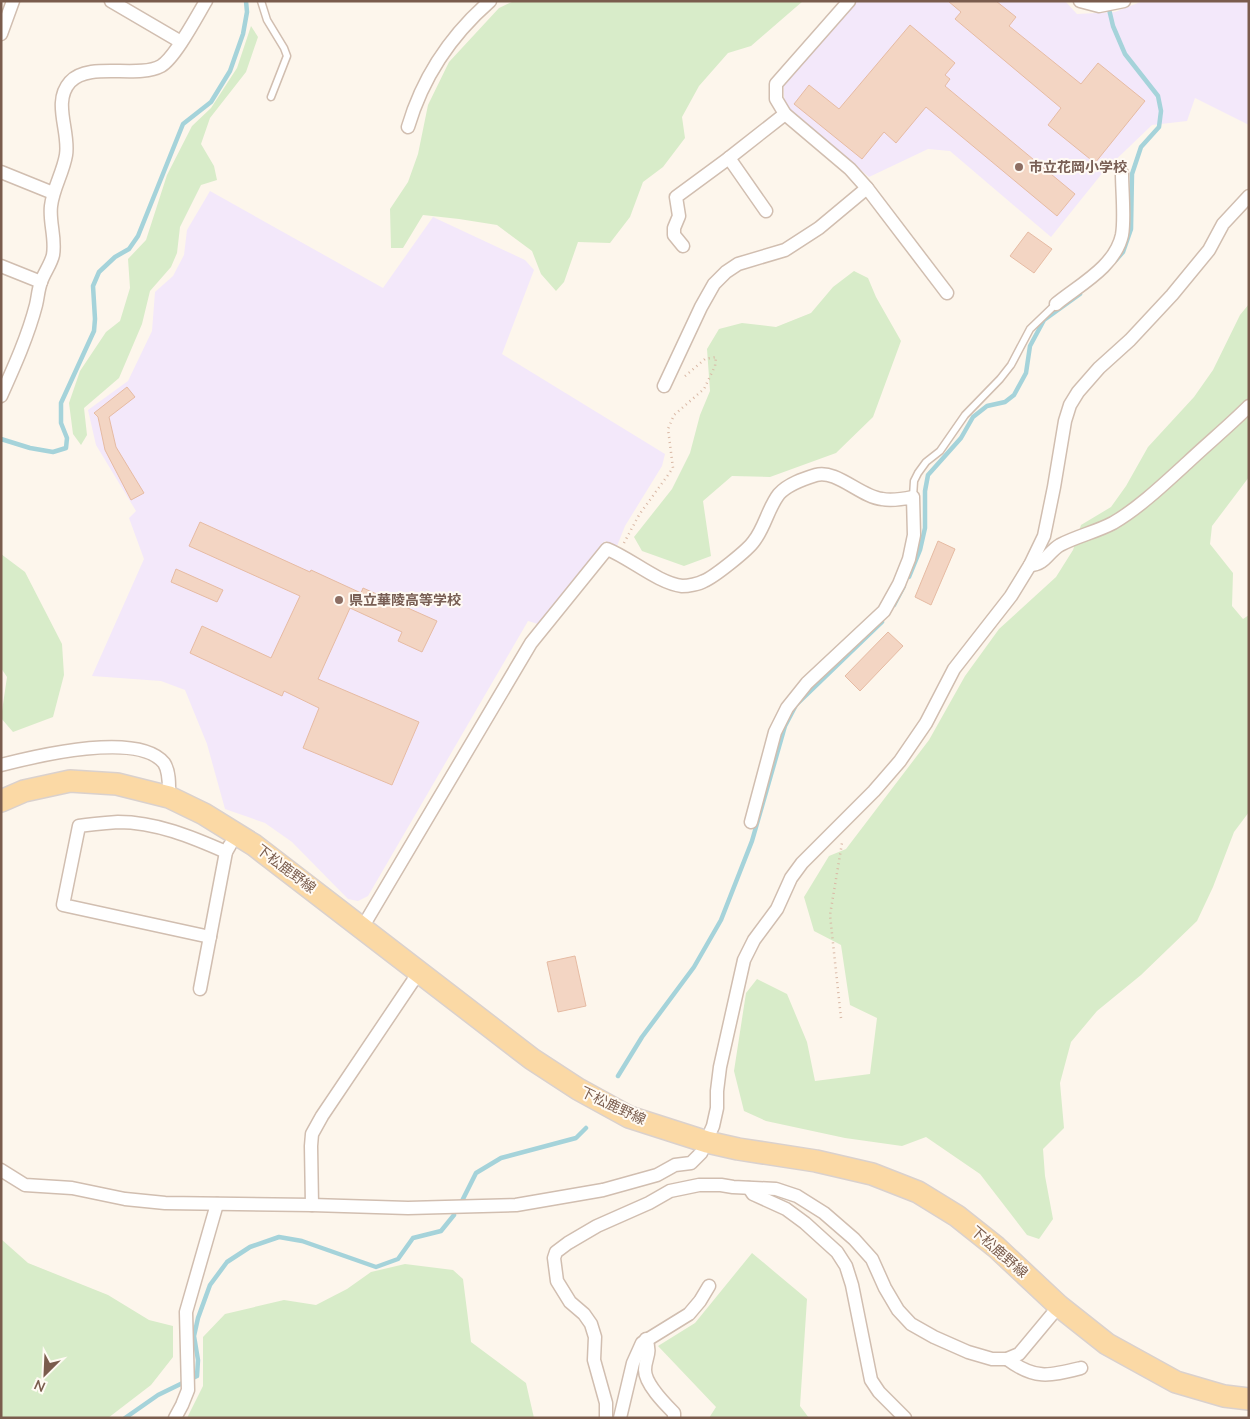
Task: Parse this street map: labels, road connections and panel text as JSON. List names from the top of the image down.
{
  "streets": {
    "main road": ["下松鹿野線"]
  },
  "places": ["市立花岡小学校", "県立華陵高等学校"],
  "north": "bottom left"
}
